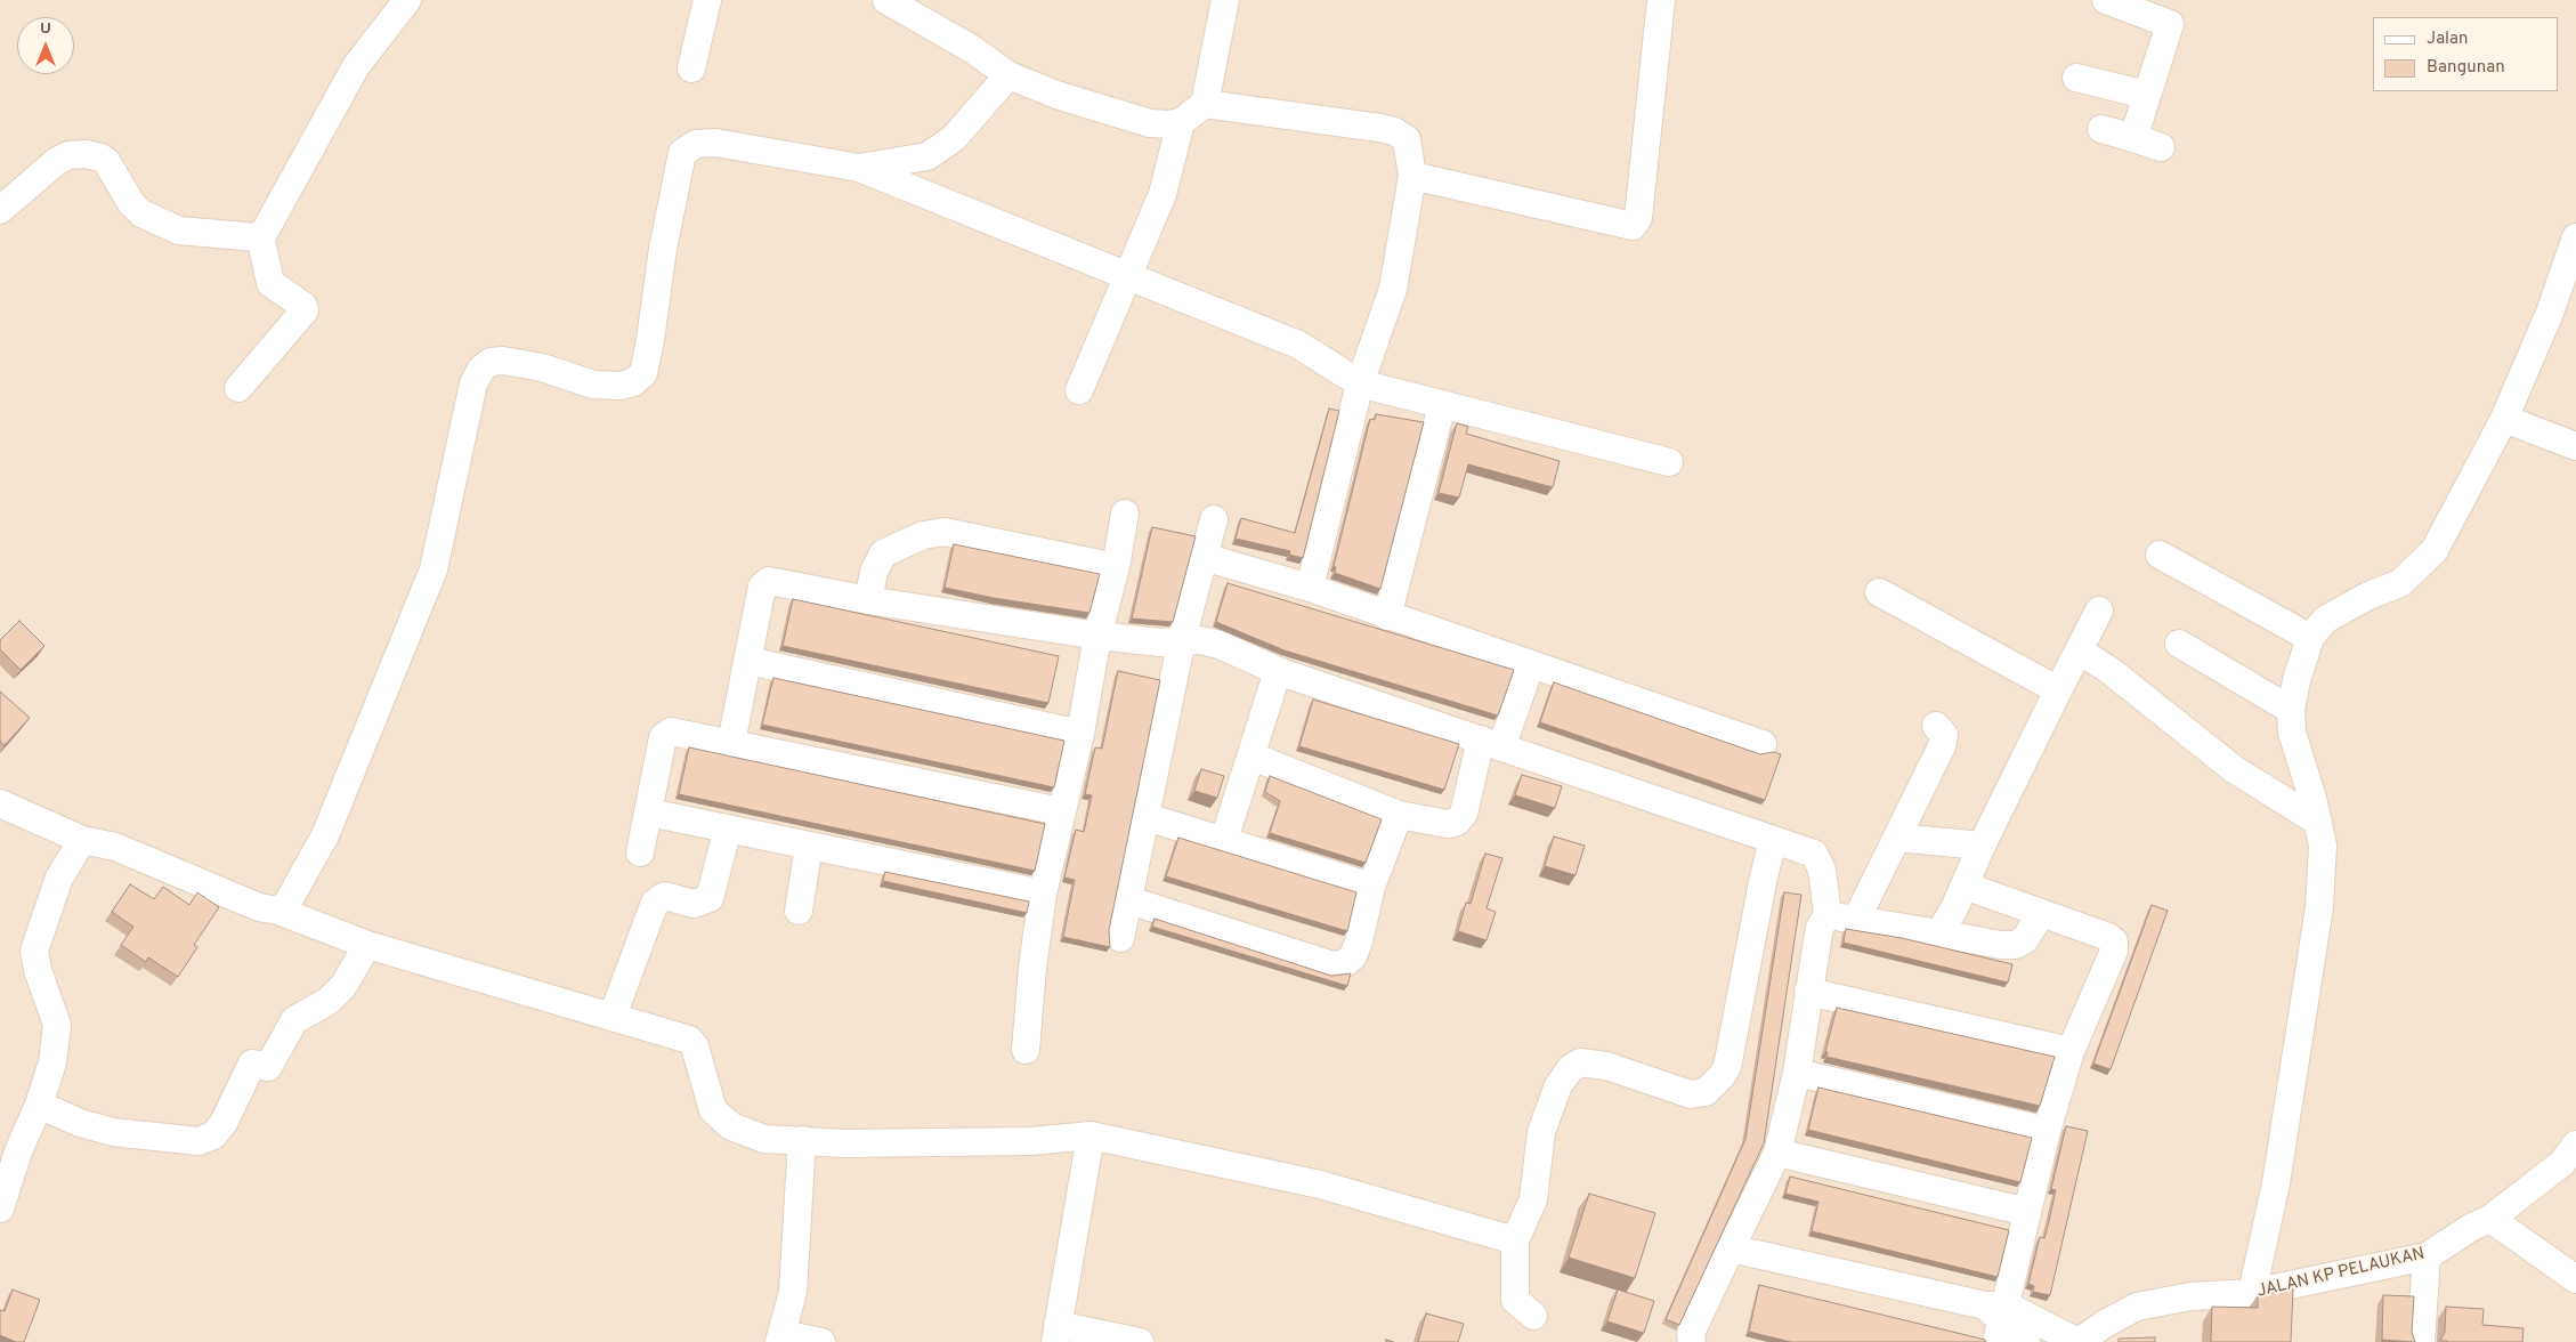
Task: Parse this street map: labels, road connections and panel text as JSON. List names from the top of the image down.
{
  "streets": {
    "street": ["JALAN KP PELAUKAN"]
  },
  "legend": ["Jalan", "Bangunan"],
  "north": "top"
}
